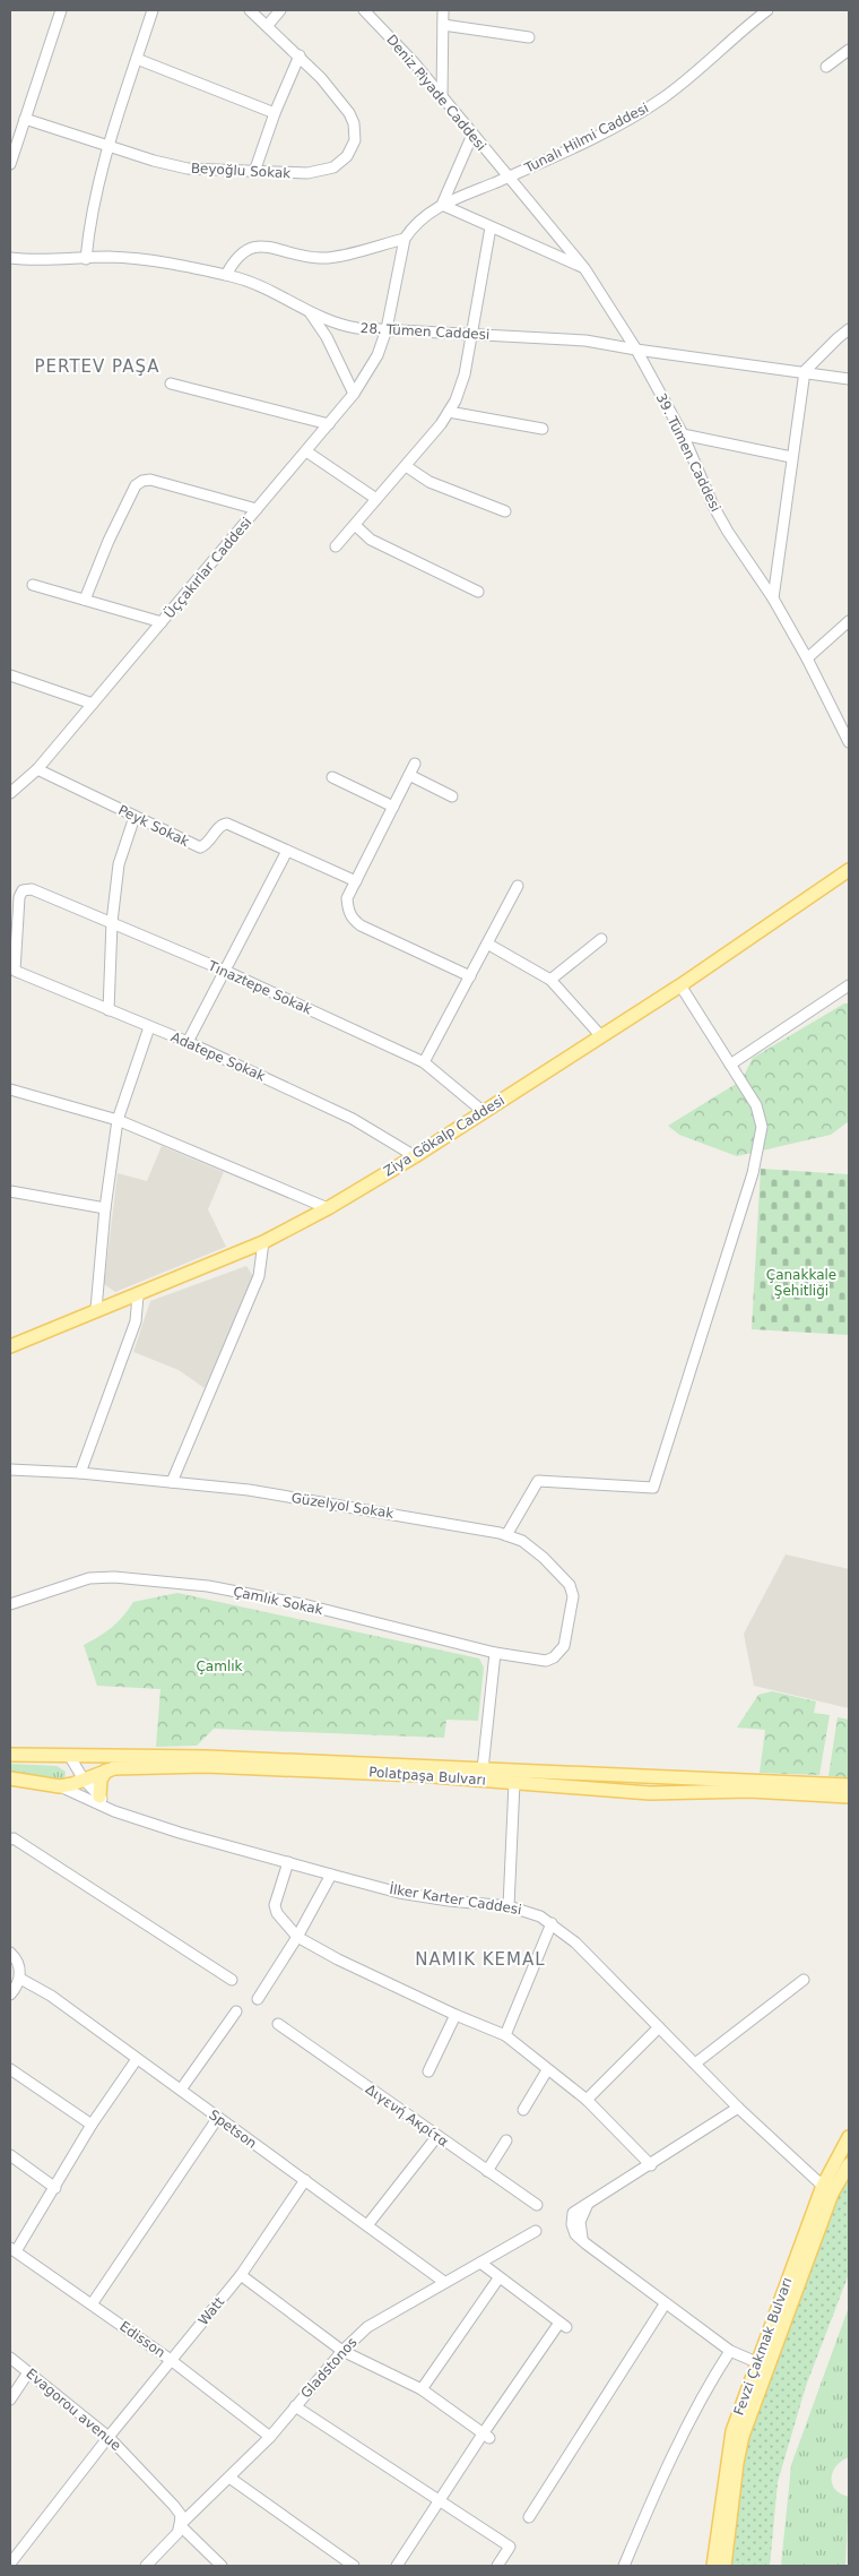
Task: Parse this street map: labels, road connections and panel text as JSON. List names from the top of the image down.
{
  "streets": {
    "main road": ["Ziya Gökalp Caddesi", "Polatpaşa Bulvarı", "Fevzi Çakmak Bulvarı"],
    "street": [
      "Deniz Piyade Caddesi",
      "Tunalı Hilmi Caddesi",
      "Beyoğlu Sokak",
      "28. Tümen Caddesi",
      "39. Tümen Caddesi",
      "Üççakırlar Caddesi",
      "Peyk Sokak",
      "Tınaztepe Sokak",
      "Adatepe Sokak",
      "Güzelyol Sokak",
      "Çamlık Sokak",
      "İlker Karter Caddesi",
      "Διγενή Ακρίτα",
      "Spetson",
      "Watt",
      "Edisson",
      "Gladstonos",
      "Evagorou avenue"
    ]
  },
  "crossings": [
    ["Deniz Piyade Caddesi", "Tunalı Hilmi Caddesi"],
    ["Deniz Piyade Caddesi", "39. Tümen Caddesi"],
    ["Tunalı Hilmi Caddesi", "39. Tümen Caddesi"],
    ["Tunalı Hilmi Caddesi", "Üççakırlar Caddesi"],
    ["28. Tümen Caddesi", "39. Tümen Caddesi"],
    ["28. Tümen Caddesi", "Üççakırlar Caddesi"],
    ["Üççakırlar Caddesi", "Peyk Sokak"],
    ["Tınaztepe Sokak", "Adatepe Sokak"],
    ["Tınaztepe Sokak", "Ziya Gökalp Caddesi"],
    ["Adatepe Sokak", "Ziya Gökalp Caddesi"],
    ["Güzelyol Sokak", "Çamlık Sokak"],
    ["Polatpaşa Bulvarı", "İlker Karter Caddesi"],
    ["İlker Karter Caddesi", "Fevzi Çakmak Bulvarı"],
    ["Spetson", "Watt"],
    ["Spetson", "Gladstonos"],
    ["Watt", "Edisson"],
    ["Watt", "Evagorou avenue"],
    ["Edisson", "Gladstonos"],
    ["Gladstonos", "Evagorou avenue"]
  ],
  "districts": ["PERTEV PAŞA", "NAMIK KEMAL"],
  "parks": ["Çanakkale Şehitliği", "Çamlık"]
}
